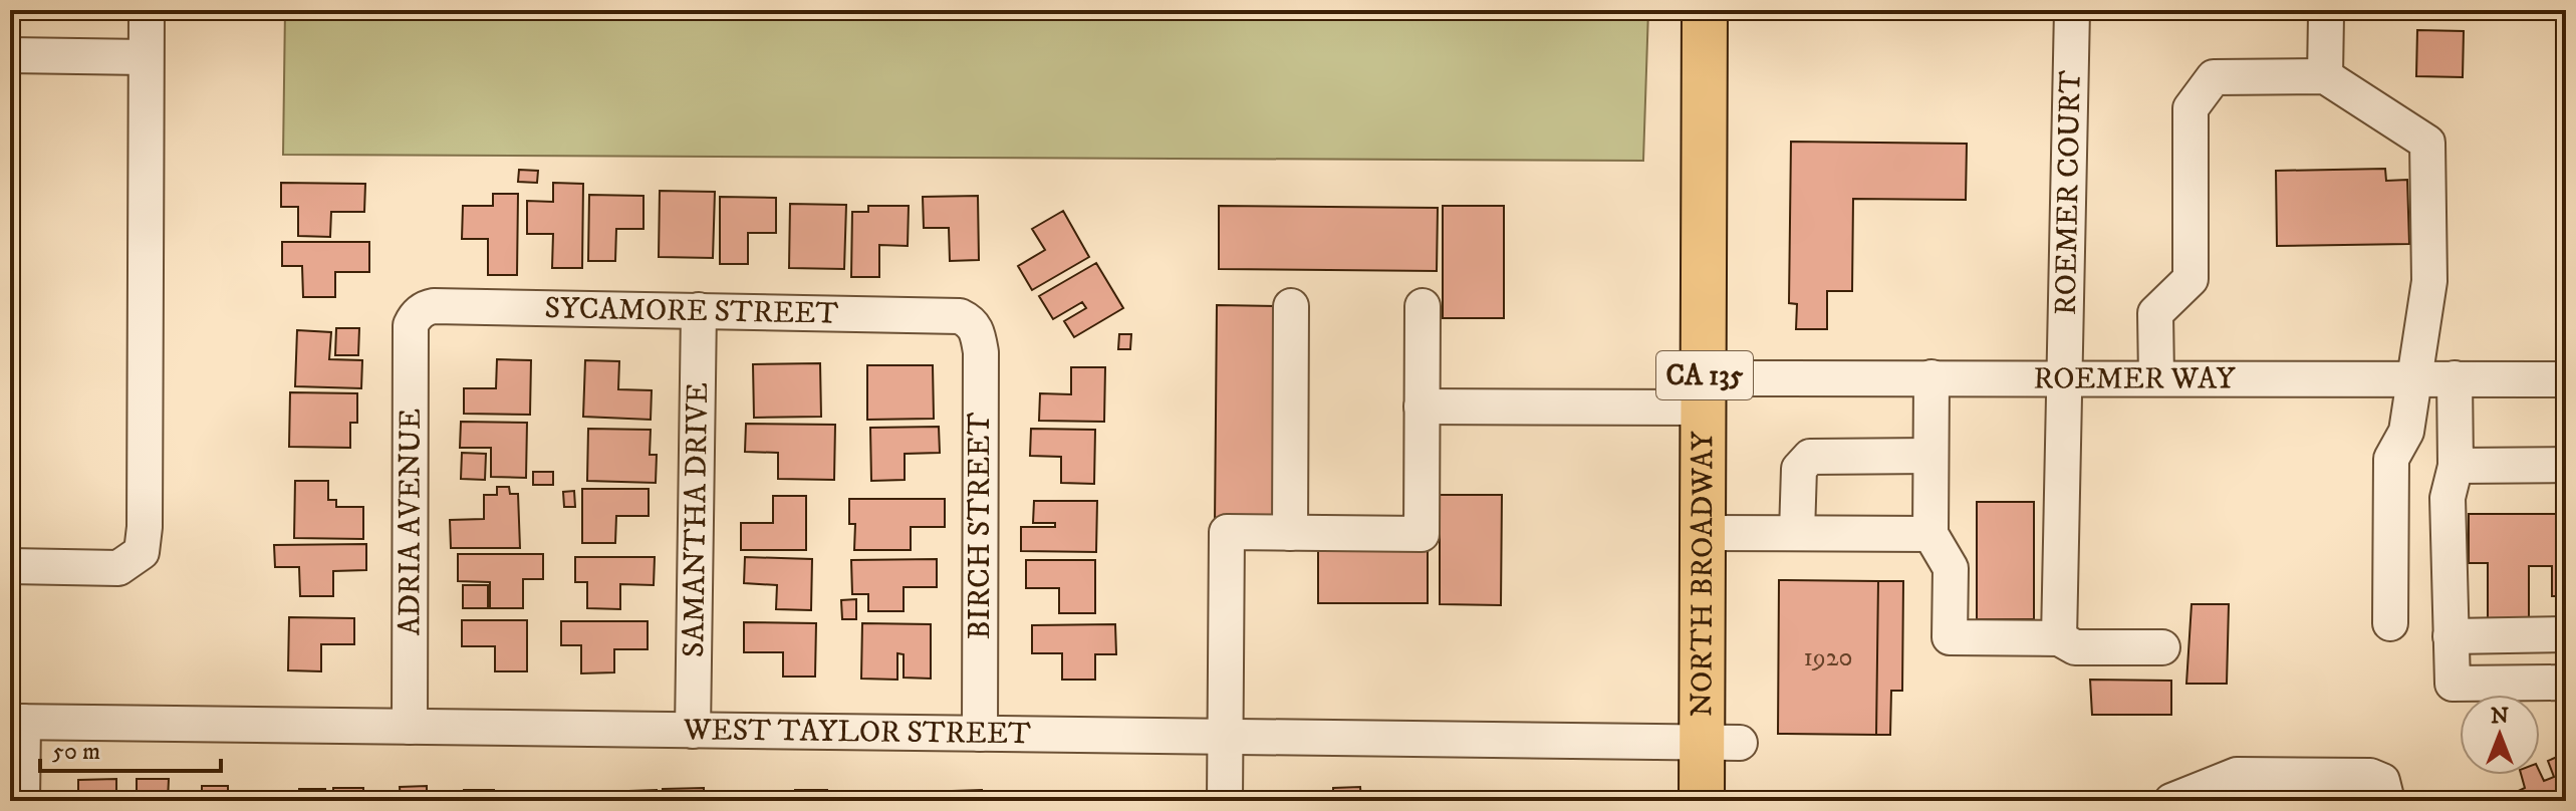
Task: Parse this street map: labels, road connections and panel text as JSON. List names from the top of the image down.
{
  "streets": {
    "main road": ["CA 135", "NORTH BROADWAY"],
    "street": [
      "ROEMER COURT",
      "SYCAMORE STREET",
      "ROEMER WAY",
      "SAMANTHA DRIVE",
      "ADRIA AVENUE",
      "BIRCH STREET",
      "WEST TAYLOR STREET"
    ]
  },
  "crossings": [
    ["ROEMER COURT", "ROEMER WAY"],
    ["SYCAMORE STREET", "SAMANTHA DRIVE"],
    ["SYCAMORE STREET", "ADRIA AVENUE"],
    ["SYCAMORE STREET", "BIRCH STREET"],
    ["ROEMER WAY", "NORTH BROADWAY"],
    ["SAMANTHA DRIVE", "WEST TAYLOR STREET"],
    ["ADRIA AVENUE", "WEST TAYLOR STREET"],
    ["BIRCH STREET", "WEST TAYLOR STREET"],
    ["NORTH BROADWAY", "WEST TAYLOR STREET"]
  ],
  "house_numbers": ["1920"],
  "scale_bar": "50 m",
  "north": "top"
}
